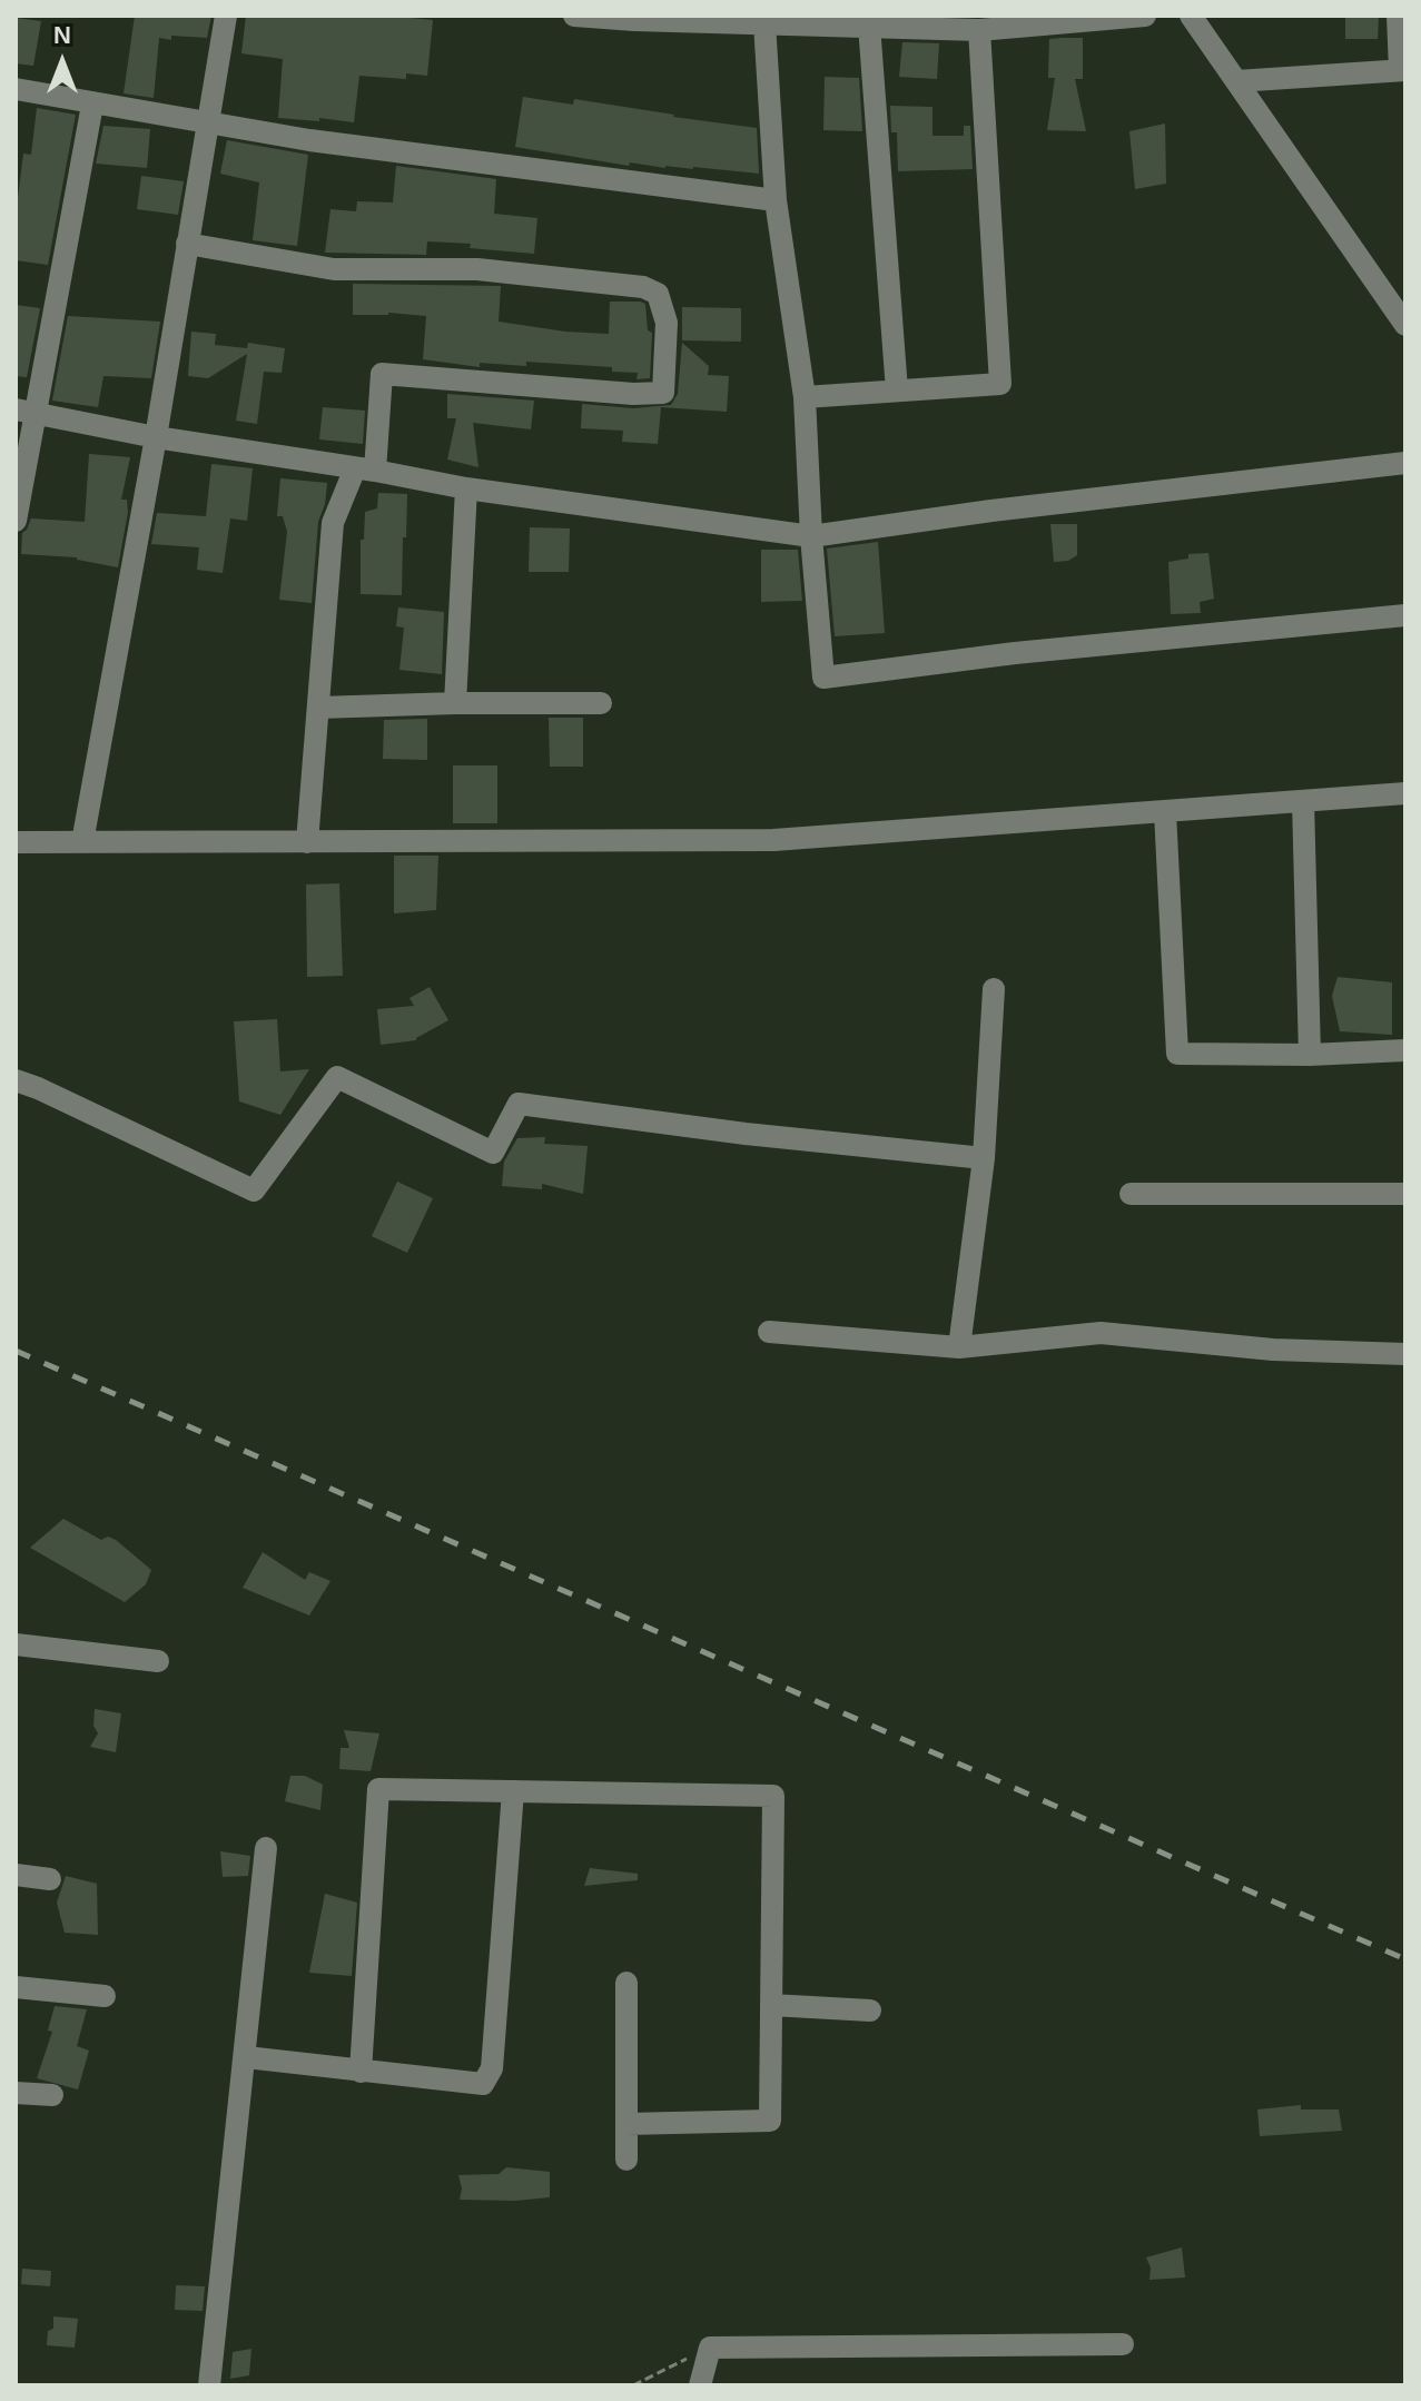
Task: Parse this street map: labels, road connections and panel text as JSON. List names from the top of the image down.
{
  "north": "top"
}
